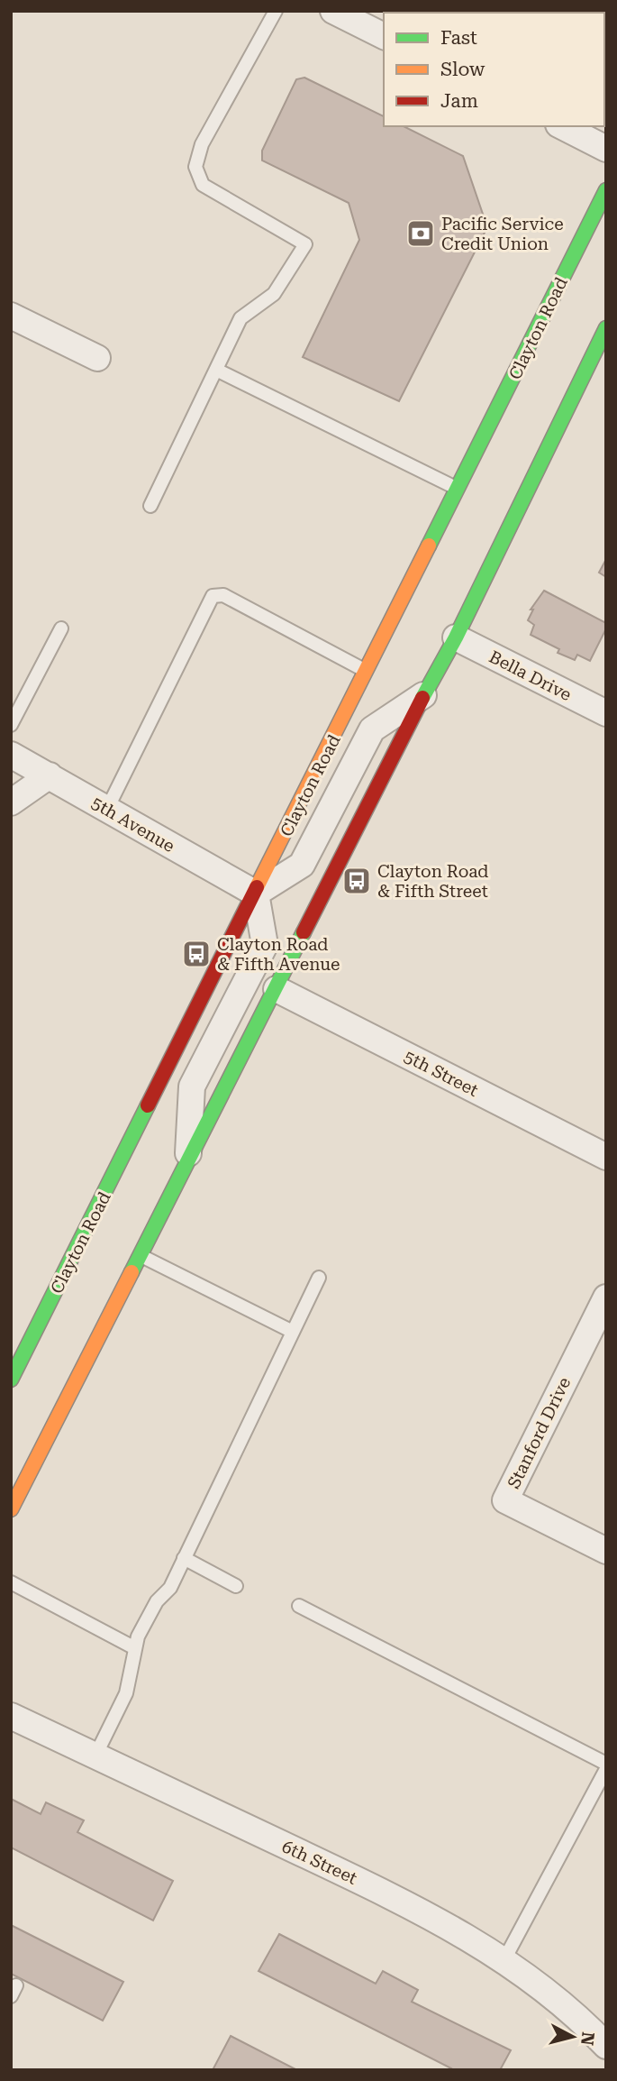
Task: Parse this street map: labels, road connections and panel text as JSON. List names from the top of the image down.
{
  "streets": {
    "main road": ["Clayton Road"],
    "street": [
      "Bella Drive",
      "5th Avenue",
      "5th Street",
      "Stanford Drive",
      "6th Street"
    ]
  },
  "crossings": [
    ["Clayton Road", "5th Avenue"]
  ],
  "places": {
    "bank": ["Pacific Service Credit Union"],
    "bus stop": ["Clayton Road & Fifth Street", "Clayton Road & Fifth Avenue"]
  },
  "legend": ["Fast", "Slow", "Jam"],
  "north": "right"
}
